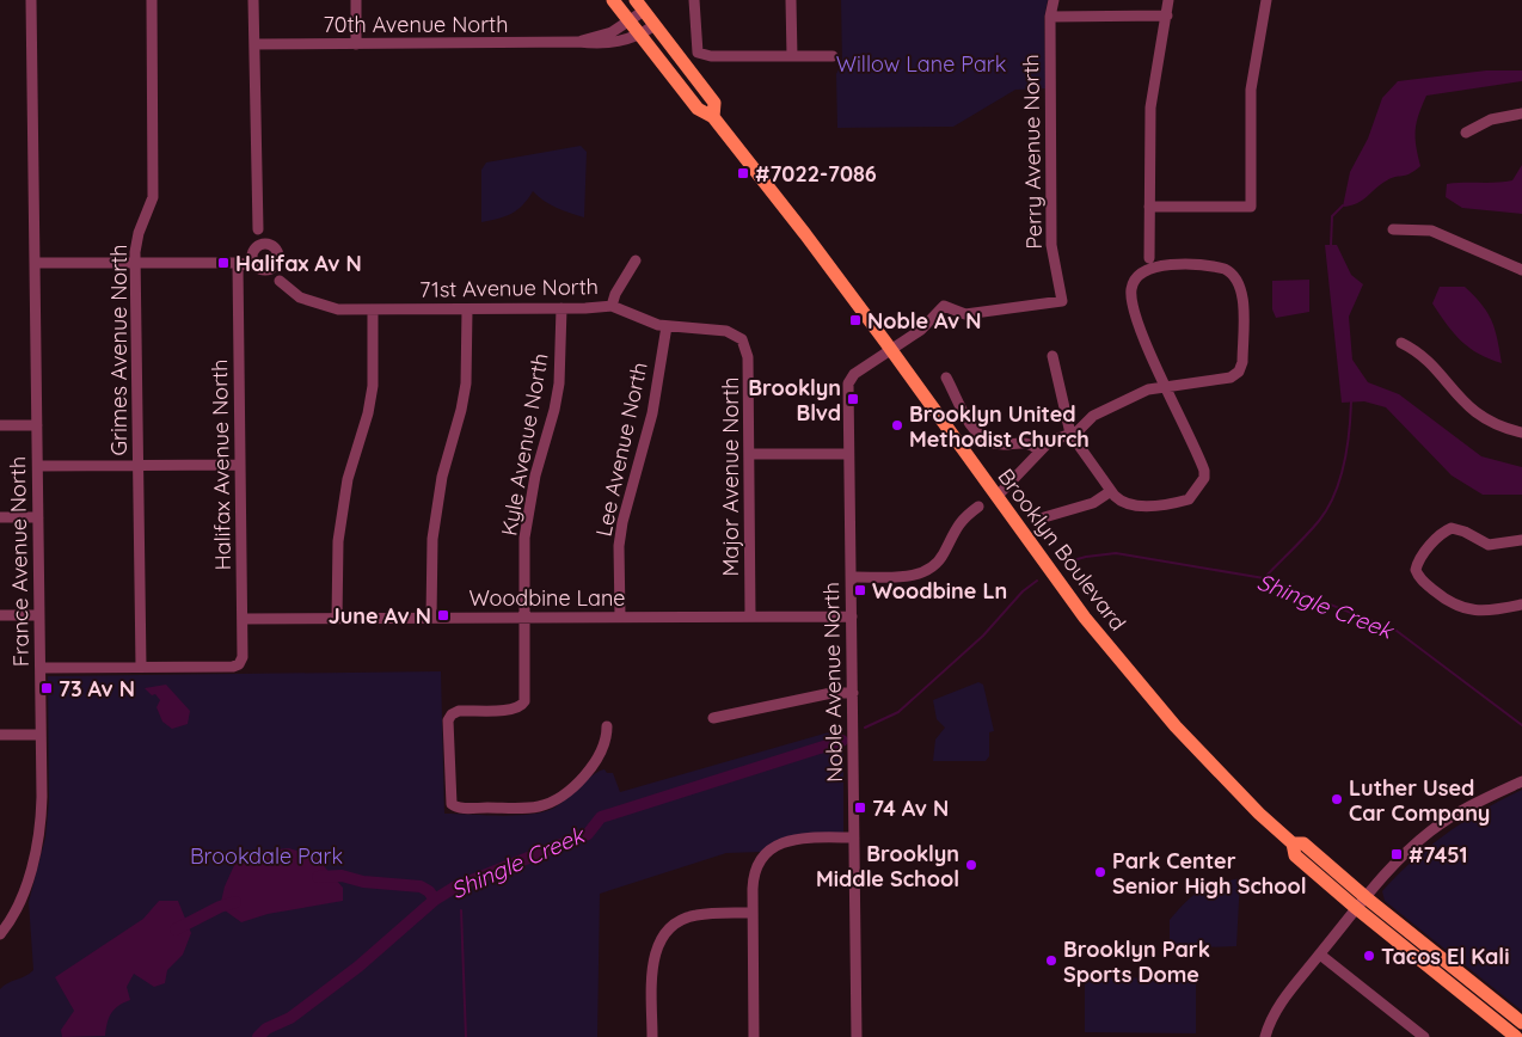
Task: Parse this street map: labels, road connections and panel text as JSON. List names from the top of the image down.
{
  "streets": {
    "main road": ["Brooklyn Boulevard"],
    "street": [
      "70th Avenue North",
      "Perry Avenue North",
      "71st Avenue North",
      "Grimes Avenue North",
      "Kyle Avenue North",
      "Lee Avenue North",
      "Halifax Avenue North",
      "Major Avenue North",
      "France Avenue North",
      "Woodbine Lane",
      "Noble Avenue North"
    ]
  },
  "crossings": [
    ["70th Avenue North", "Brooklyn Boulevard"],
    ["Perry Avenue North", "Brooklyn Boulevard"],
    ["Perry Avenue North", "Noble Avenue North"],
    ["71st Avenue North", "Grimes Avenue North"],
    ["71st Avenue North", "Kyle Avenue North"],
    ["71st Avenue North", "Lee Avenue North"],
    ["71st Avenue North", "Halifax Avenue North"],
    ["71st Avenue North", "Major Avenue North"],
    ["71st Avenue North", "France Avenue North"],
    ["Grimes Avenue North", "Halifax Avenue North"],
    ["Kyle Avenue North", "Woodbine Lane"],
    ["Lee Avenue North", "Woodbine Lane"],
    ["Halifax Avenue North", "Woodbine Lane"],
    ["Major Avenue North", "Woodbine Lane"],
    ["Brooklyn Boulevard", "Noble Avenue North"],
    ["Woodbine Lane", "Noble Avenue North"]
  ],
  "water": ["Shingle Creek"],
  "parks": ["Willow Lane Park", "Brookdale Park"],
  "places": {
    "transit": [
      "#7022-7086",
      "Halifax Av N",
      "Noble Av N",
      "Brooklyn Blvd",
      "Woodbine Ln",
      "June Av N",
      "73 Av N",
      "74 Av N",
      "#7451"
    ],
    "other": [
      "Brooklyn United Methodist Church",
      "Luther Used Car Company",
      "Brooklyn Middle School",
      "Park Center Senior High School",
      "Tacos El Kali",
      "Brooklyn Park Sports Dome"
    ]
  }
}
